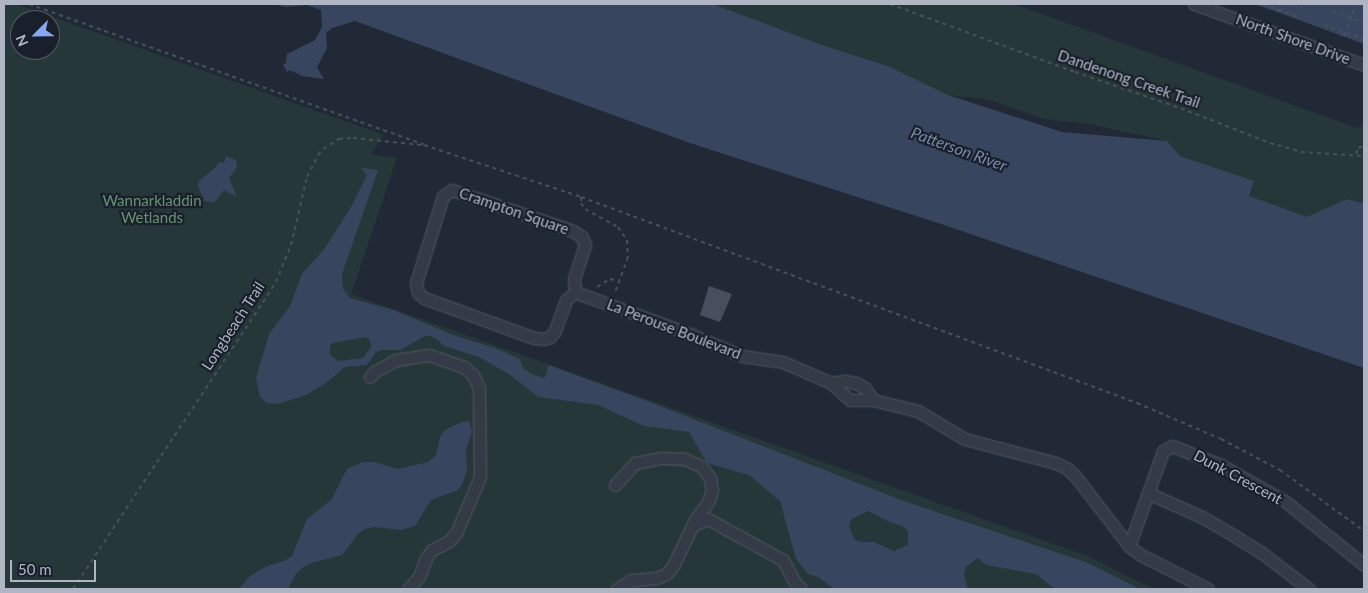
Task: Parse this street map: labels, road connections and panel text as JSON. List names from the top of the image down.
{
  "streets": {
    "street": [
      "North Shore Drive",
      "Crampton Square",
      "La Perouse Boulevard",
      "Dunk Crescent"
    ],
    "path": ["Dandenong Creek Trail", "Longbeach Trail"]
  },
  "crossings": [
    ["Crampton Square", "La Perouse Boulevard"],
    ["La Perouse Boulevard", "Dunk Crescent"]
  ],
  "water": ["Patterson River"],
  "parks": ["Wannarkladdin Wetlands"],
  "scale_bar": "50 m",
  "north": "bottom left"
}
